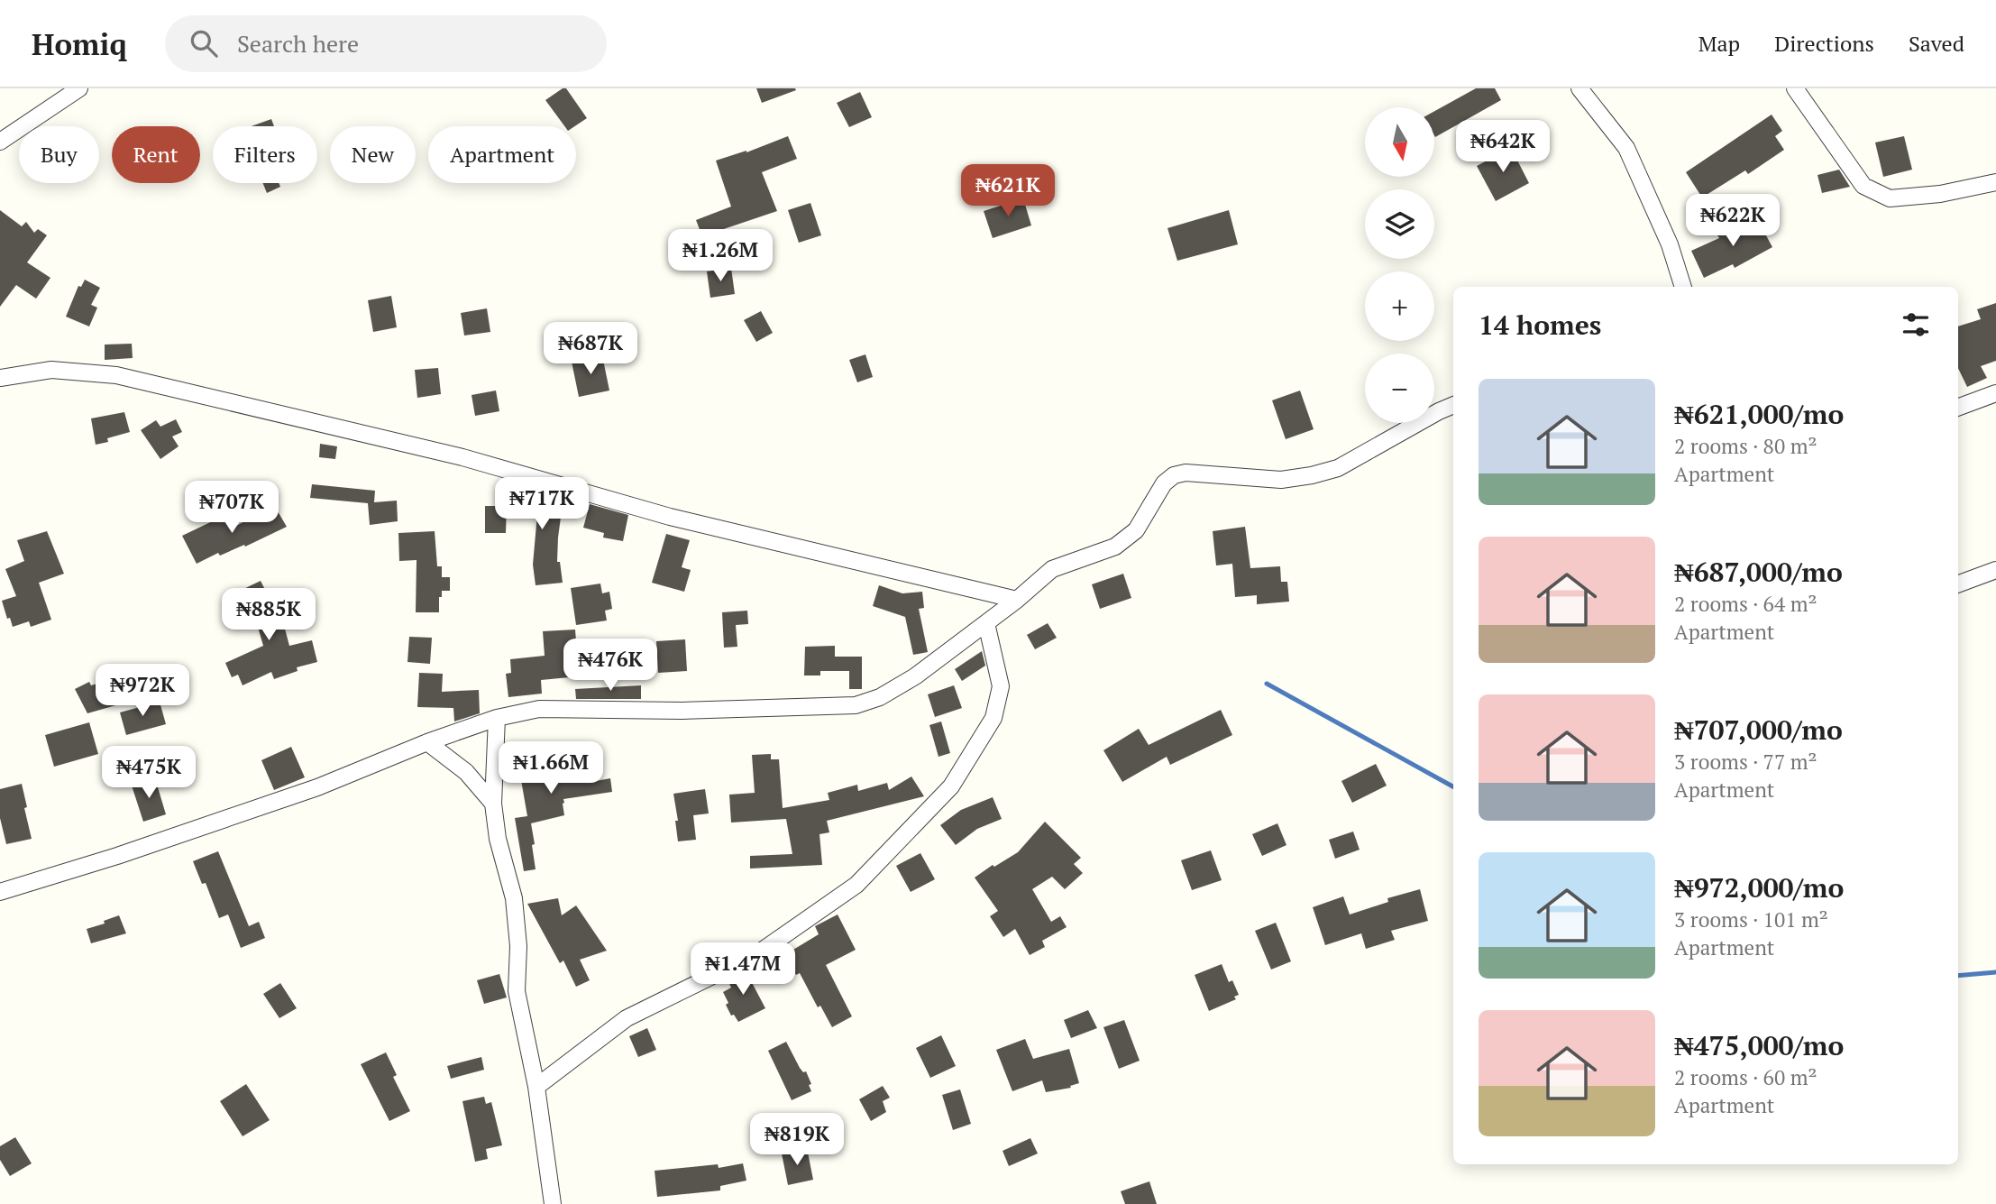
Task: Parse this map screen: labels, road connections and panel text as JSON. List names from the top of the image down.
{
  "north": "bottom",
  "page": {
    "header": "Homiq",
    "search": "Search here",
    "nav": ["Map", "Directions", "Saved"],
    "map_buttons": ["+", "−"],
    "price": [
      "₦642K",
      "₦621K",
      "₦622K",
      "₦1.26M",
      "₦687K",
      "₦717K",
      "₦707K",
      "₦885K",
      "₦476K",
      "₦972K",
      "₦1.66M",
      "₦475K",
      "₦1.47M",
      "₦819K"
    ],
    "chip": [
      "Buy",
      "Rent",
      "Filters",
      "New",
      "Apartment"
    ],
    "heading": "14 homes",
    "list": [
      {
        "name": "₦621,000/mo",
        "note": "2 rooms · 80 m² · Apartment"
      },
      {
        "name": "₦687,000/mo",
        "note": "2 rooms · 64 m² · Apartment"
      },
      {
        "name": "₦707,000/mo",
        "note": "3 rooms · 77 m² · Apartment"
      },
      {
        "name": "₦972,000/mo",
        "note": "3 rooms · 101 m² · Apartment"
      },
      {
        "name": "₦475,000/mo",
        "note": "2 rooms · 60 m² · Apartment"
      }
    ]
  }
}
